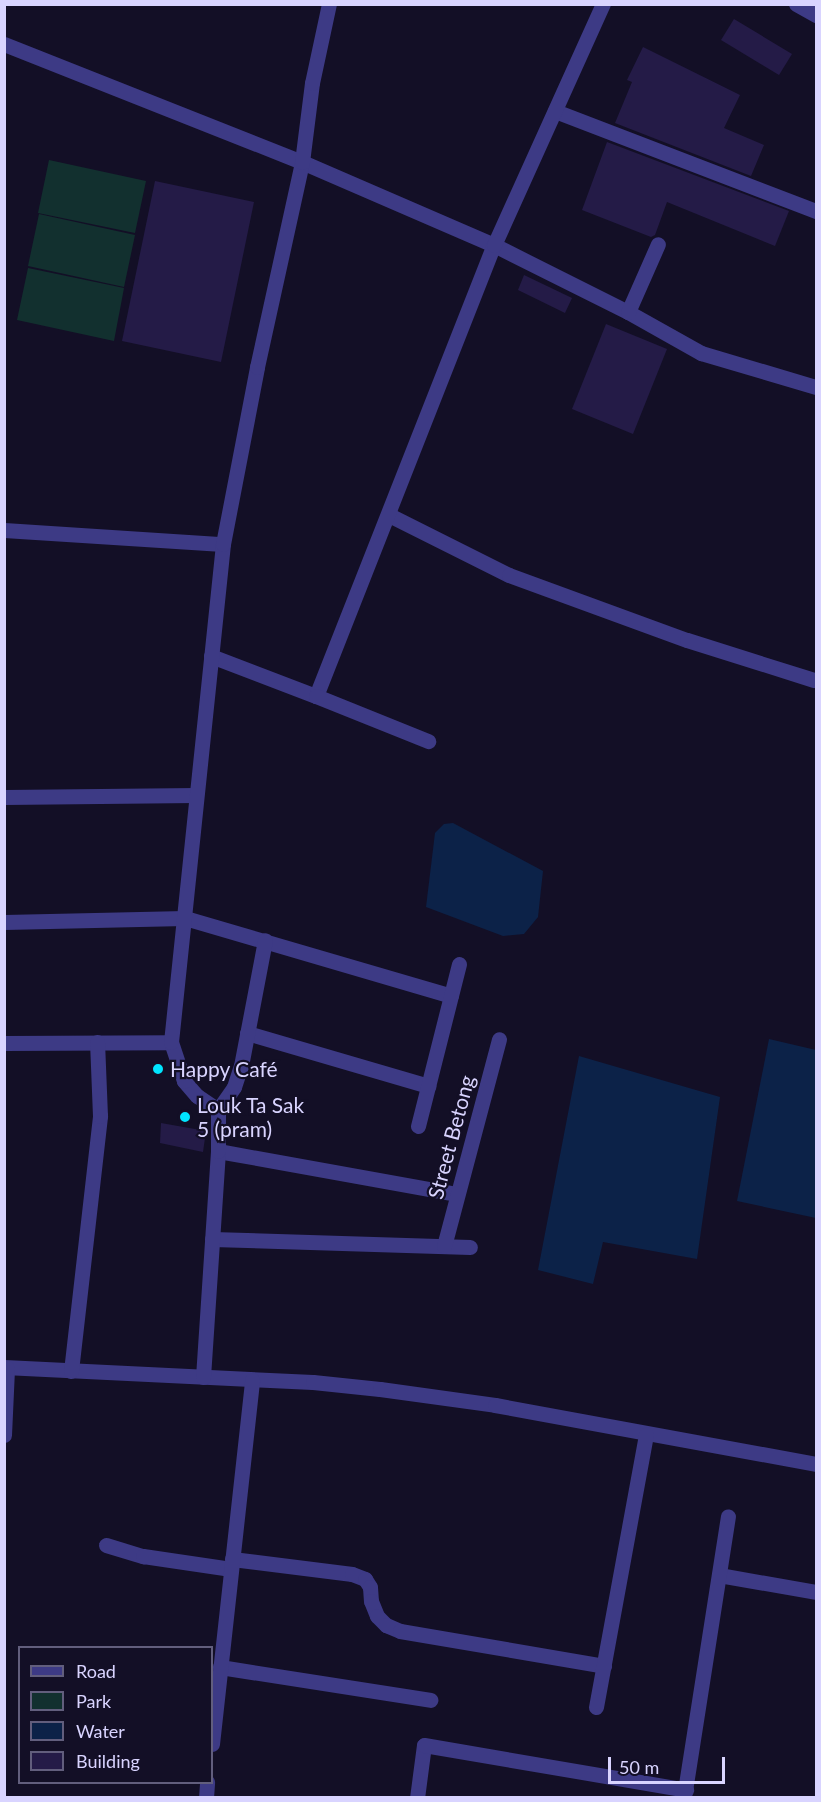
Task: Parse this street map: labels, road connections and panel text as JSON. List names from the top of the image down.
{
  "streets": {
    "street": ["Street Betong"]
  },
  "places": ["Happy Café", "Louk Ta Sak 5 (pram)"],
  "legend": [
    "Road",
    "Park",
    "Water",
    "Building"
  ],
  "scale_bar": "50 m"
}
